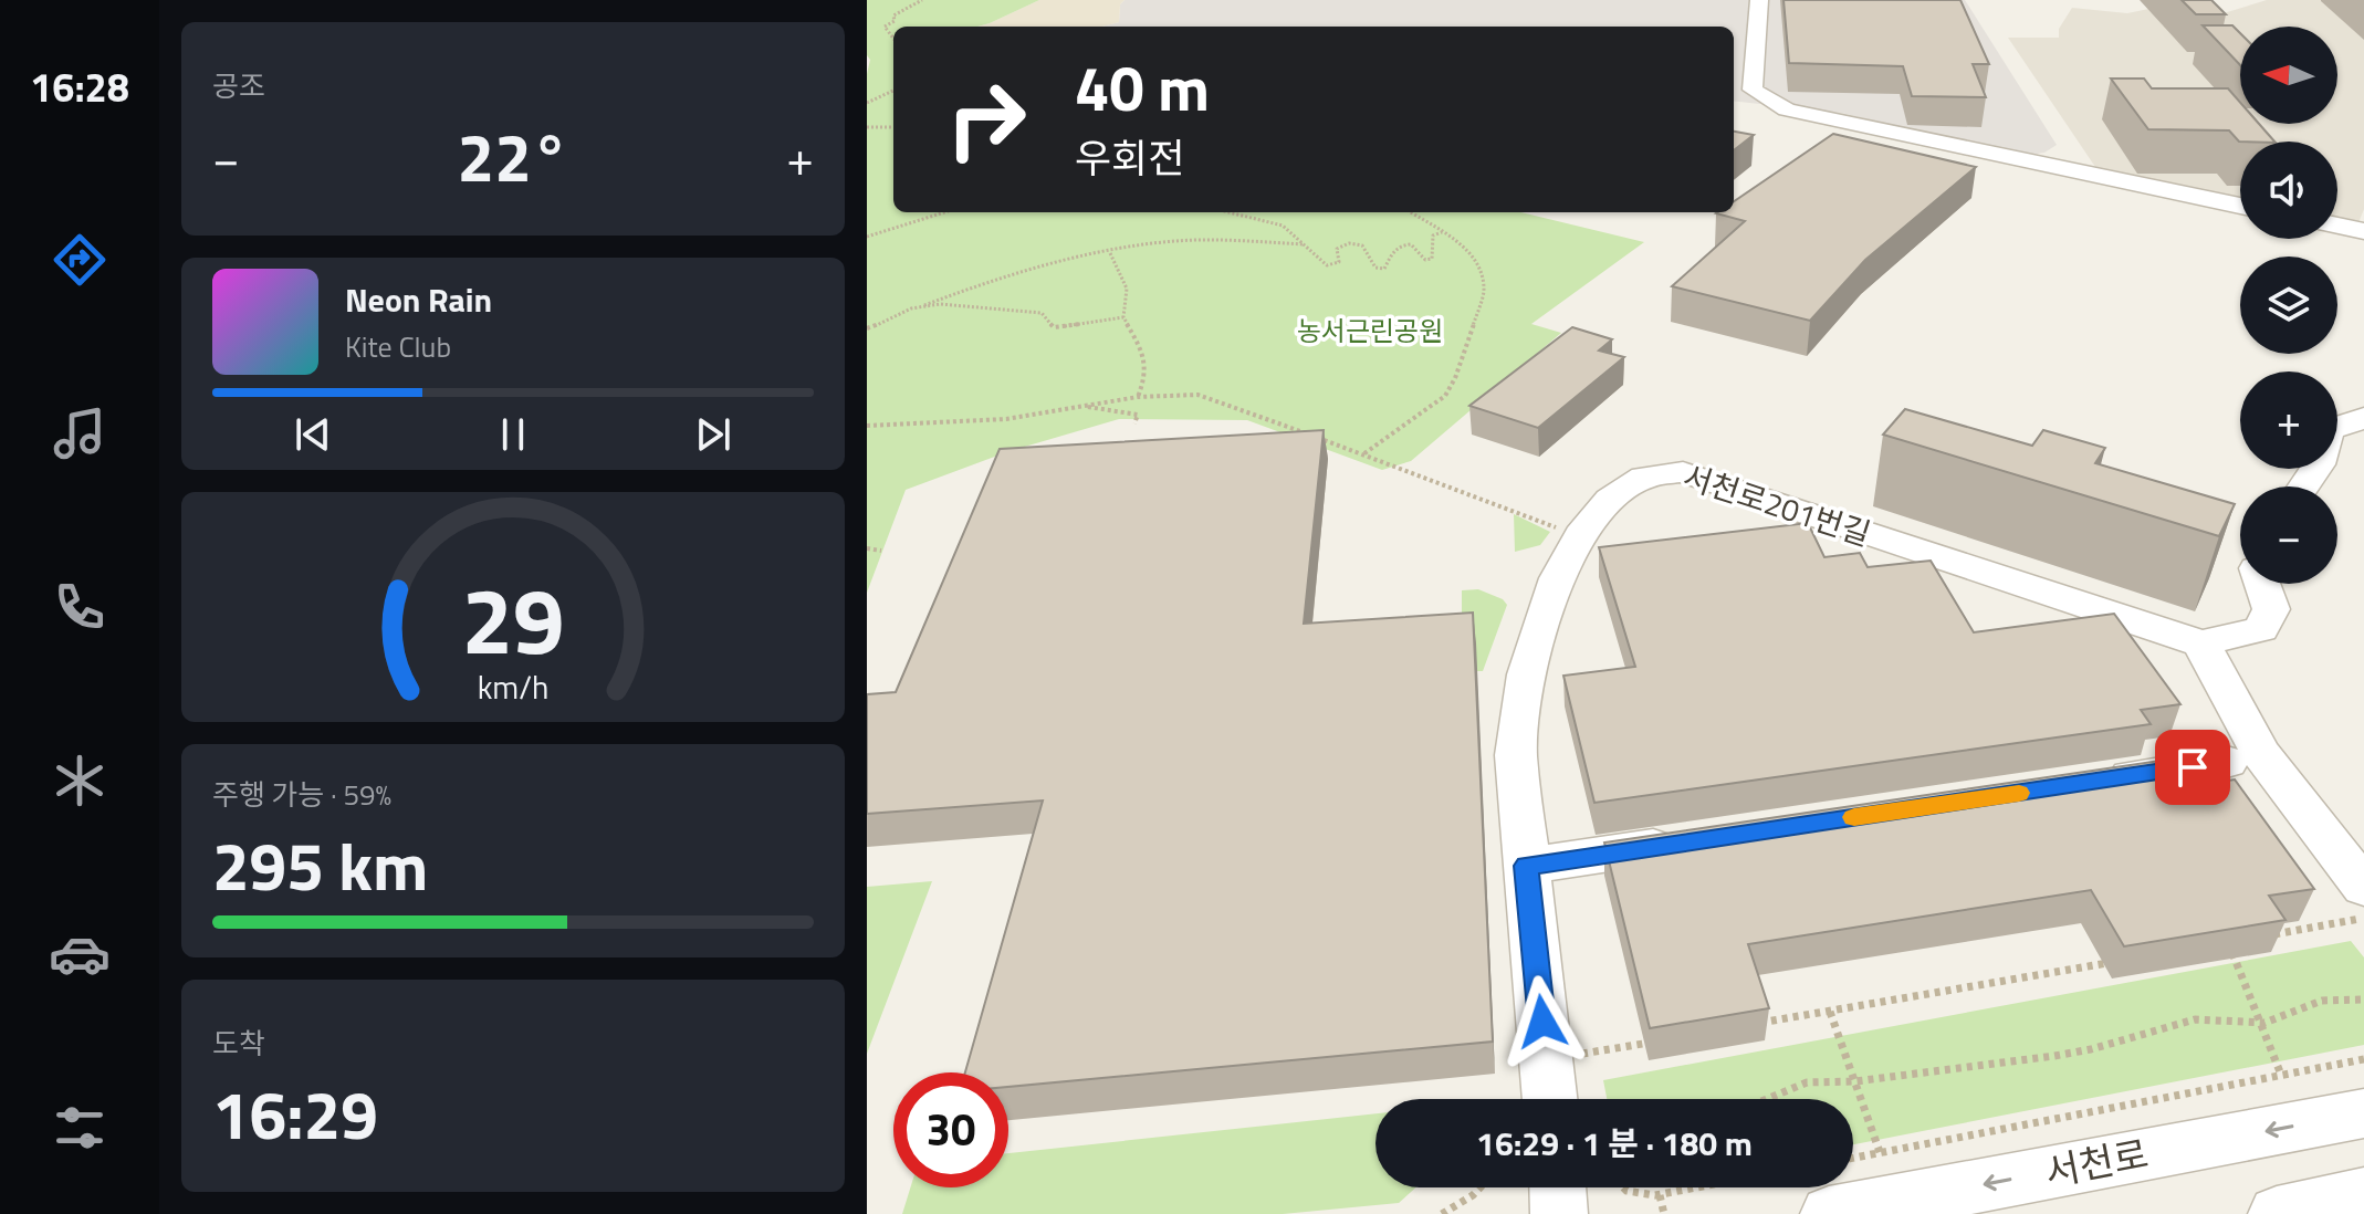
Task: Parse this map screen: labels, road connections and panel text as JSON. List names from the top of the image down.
{
  "streets": {
    "street": ["서천로201번길", "서천로"]
  },
  "one_way": ["서천로"],
  "parks": ["농서근린공원"],
  "north": "left",
  "page": {
    "tabs": "16:28",
    "tile": [
      "공조",
      ["주행 가능 · 59%", "295 km"],
      ["도착", "16:29"]
    ],
    "map_buttons": ["+", "−"],
    "turn": ["40 m", "우회전"],
    "heat": ["−", "22°", "+"],
    "song": ["Neon Rain", "Kite Club"],
    "limit": "30",
    "trip": "16:29 · 1 분 · 180 m",
    "gauge": ["29", "km/h"]
  }
}
